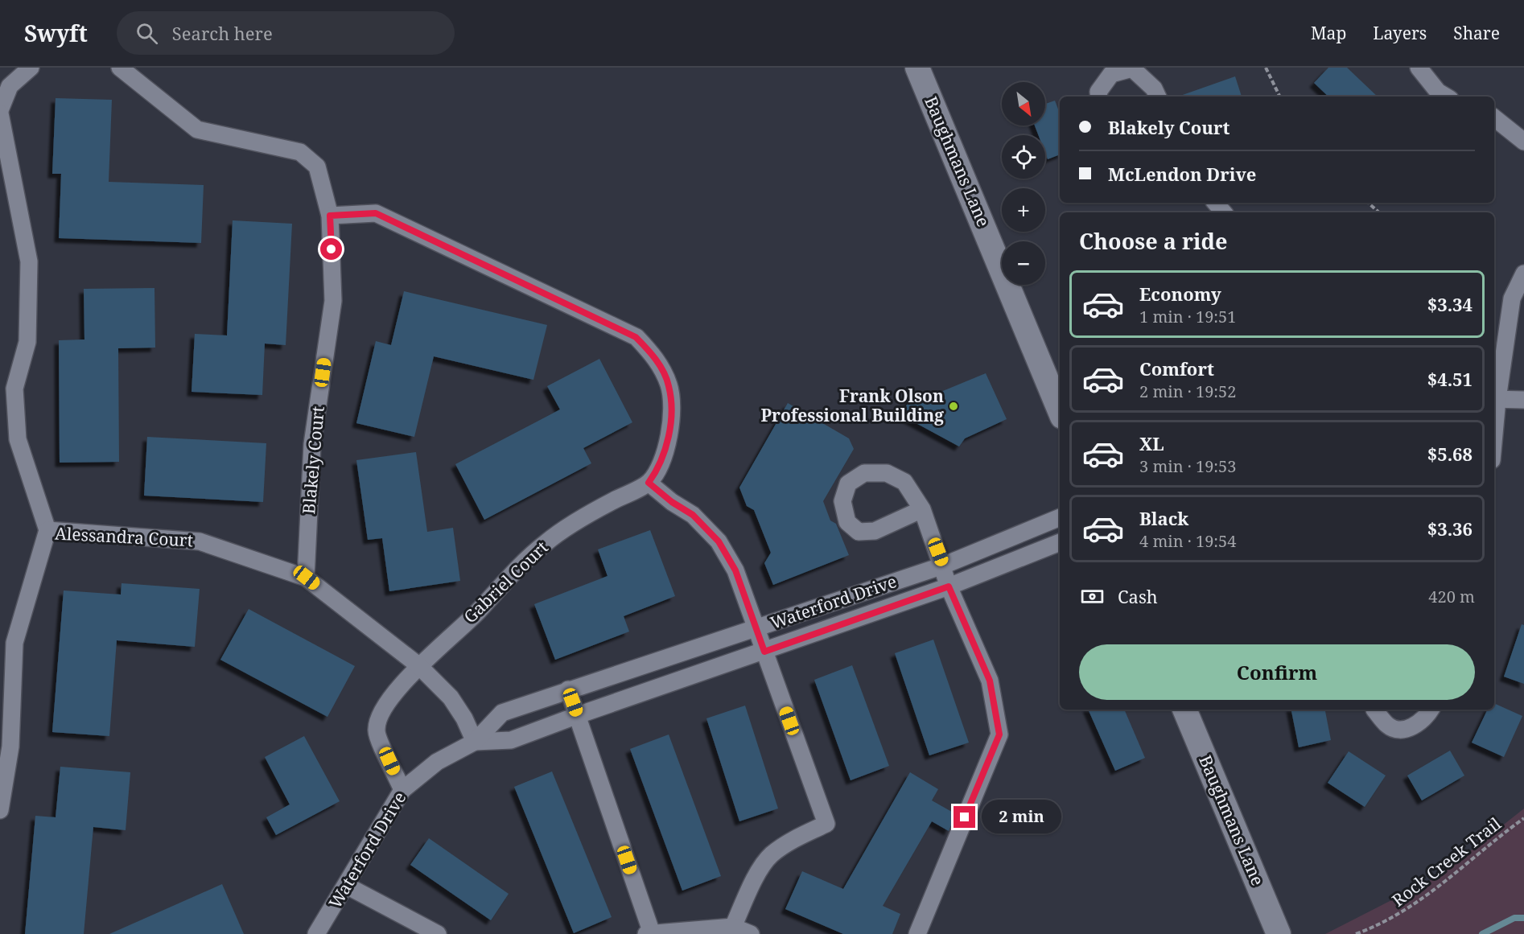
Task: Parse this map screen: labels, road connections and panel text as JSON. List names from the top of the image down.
{
  "streets": {
    "main road": ["Baughmans Lane"],
    "street": [
      "Blakely Court",
      "Alessandra Court",
      "Gabriel Court",
      "Waterford Drive"
    ],
    "path": ["Rock Creek Trail"]
  },
  "crossings": [
    ["Blakely Court", "Alessandra Court"],
    ["Alessandra Court", "Gabriel Court"],
    ["Alessandra Court", "Waterford Drive"]
  ],
  "places": ["Frank Olson Professional Building"],
  "north": "bottom right",
  "page": {
    "header": "Swyft",
    "search": "Search here",
    "nav": ["Map", "Layers", "Share"],
    "map_buttons": ["+", "−"],
    "banner": ["Blakely Court", "McLendon Drive"],
    "heading": "Choose a ride",
    "list": [
      {
        "name": "Economy",
        "note": "1 min · 19:51",
        "value": "$3.34"
      },
      {
        "name": "Comfort",
        "note": "2 min · 19:52",
        "value": "$4.51"
      },
      {
        "name": "XL",
        "note": "3 min · 19:53",
        "value": "$5.68"
      },
      {
        "name": "Black",
        "note": "4 min · 19:54",
        "value": "$3.36"
      }
    ],
    "pay": ["Cash", "420 m"],
    "buttons": "Confirm",
    "bubble": "2 min"
  }
}
